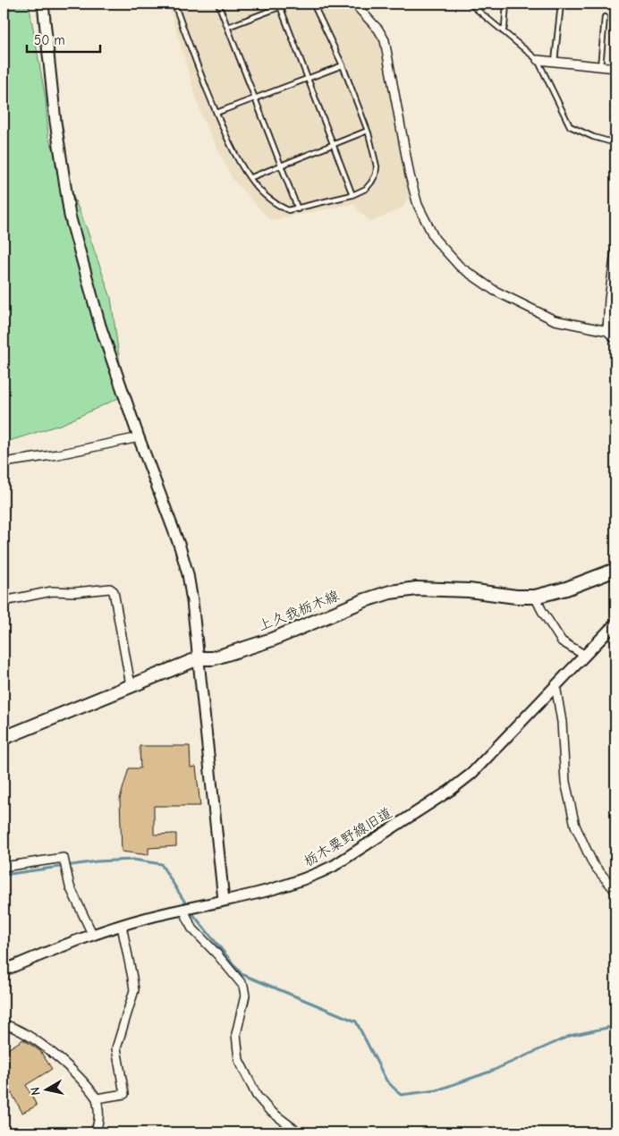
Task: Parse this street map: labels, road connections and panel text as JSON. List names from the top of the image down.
{
  "streets": {
    "main road": ["上久我栃木線"],
    "street": ["栃木粟野線旧道"]
  },
  "scale_bar": "50 m",
  "north": "left"
}
